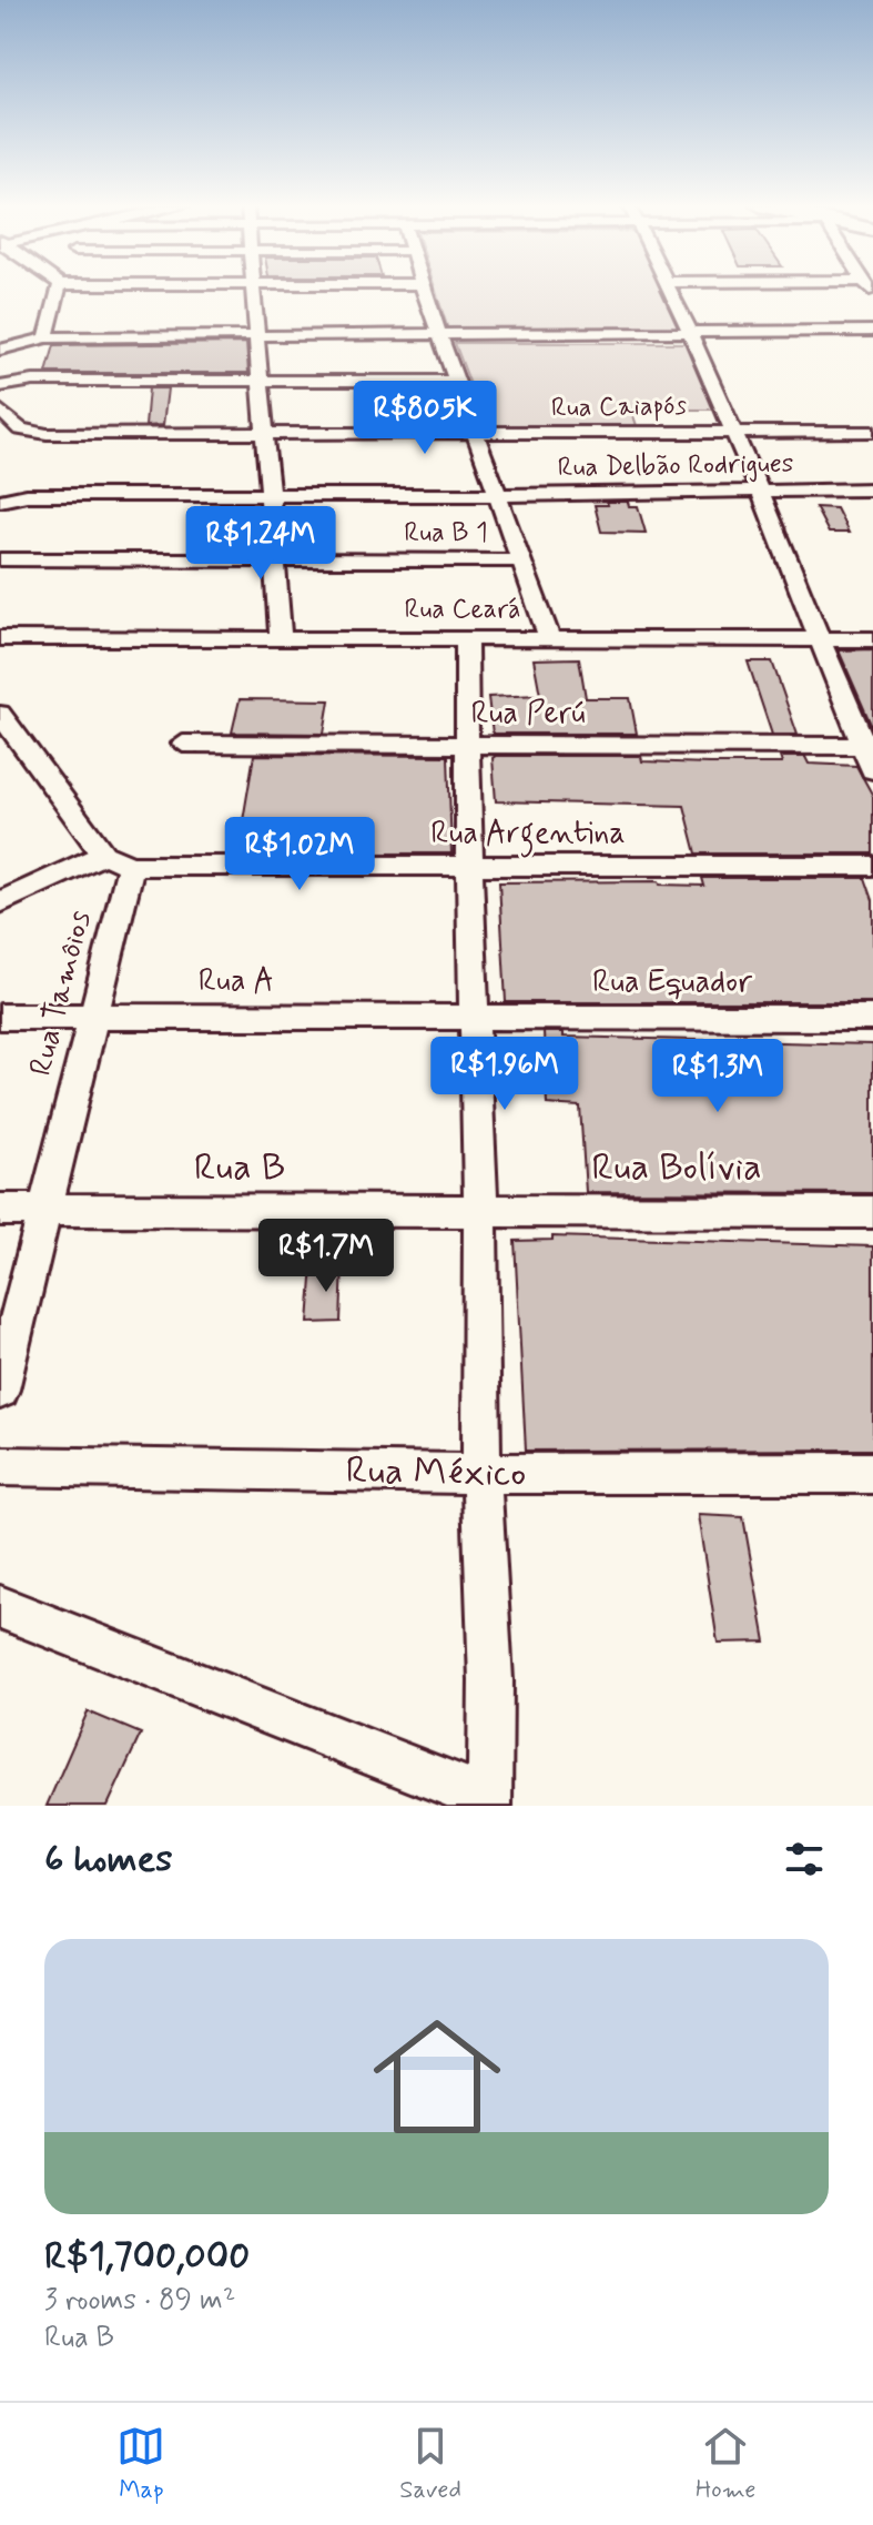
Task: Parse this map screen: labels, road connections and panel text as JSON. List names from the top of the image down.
{
  "streets": {
    "street": [
      "Rua Caiapós",
      "Rua Delbão Rodrigues",
      "Rua B 1",
      "Rua Ceará",
      "Rua Perú",
      "Rua Argentina",
      "Rua A",
      "Rua Equador",
      "Rua Tamôios",
      "Rua B",
      "Rua Bolívia",
      "Rua México"
    ]
  },
  "crossings": [
    ["Rua Argentina", "Rua Tamôios"],
    ["Rua A", "Rua Equador"],
    ["Rua A", "Rua Tamôios"],
    ["Rua Tamôios", "Rua B"],
    ["Rua B", "Rua Bolívia"]
  ],
  "page": {
    "price": [
      "R$805K",
      "R$1.24M",
      "R$1.02M",
      "R$1.96M",
      "R$1.3M",
      "R$1.7M"
    ],
    "heading": "6 homes",
    "list": [
      {
        "name": "R$1,700,000",
        "note": "3 rooms · 89 m² · Rua B"
      }
    ],
    "tabs": ["Map", "Saved", "Home"]
  }
}
